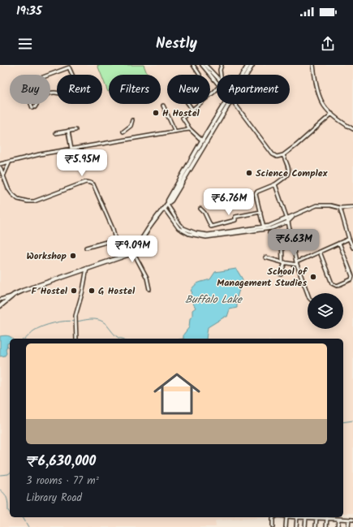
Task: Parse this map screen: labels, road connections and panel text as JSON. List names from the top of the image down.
{
  "water": ["Buffalo Lake"],
  "places": [
    "H Hostel",
    "Science Complex",
    "Workshop",
    "School of Management Studies",
    "F Hostel",
    "G Hostel"
  ],
  "page": {
    "status": "19:35",
    "header": "Nestly",
    "chip": [
      "Buy",
      "Rent",
      "Filters",
      "New",
      "Apartment"
    ],
    "price": [
      "₹5.95M",
      "₹6.76M",
      "₹6.63M",
      "₹9.09M"
    ],
    "list": [
      {
        "name": "₹6,630,000",
        "note": "3 rooms · 77 m² · Library Road"
      }
    ]
  }
}
